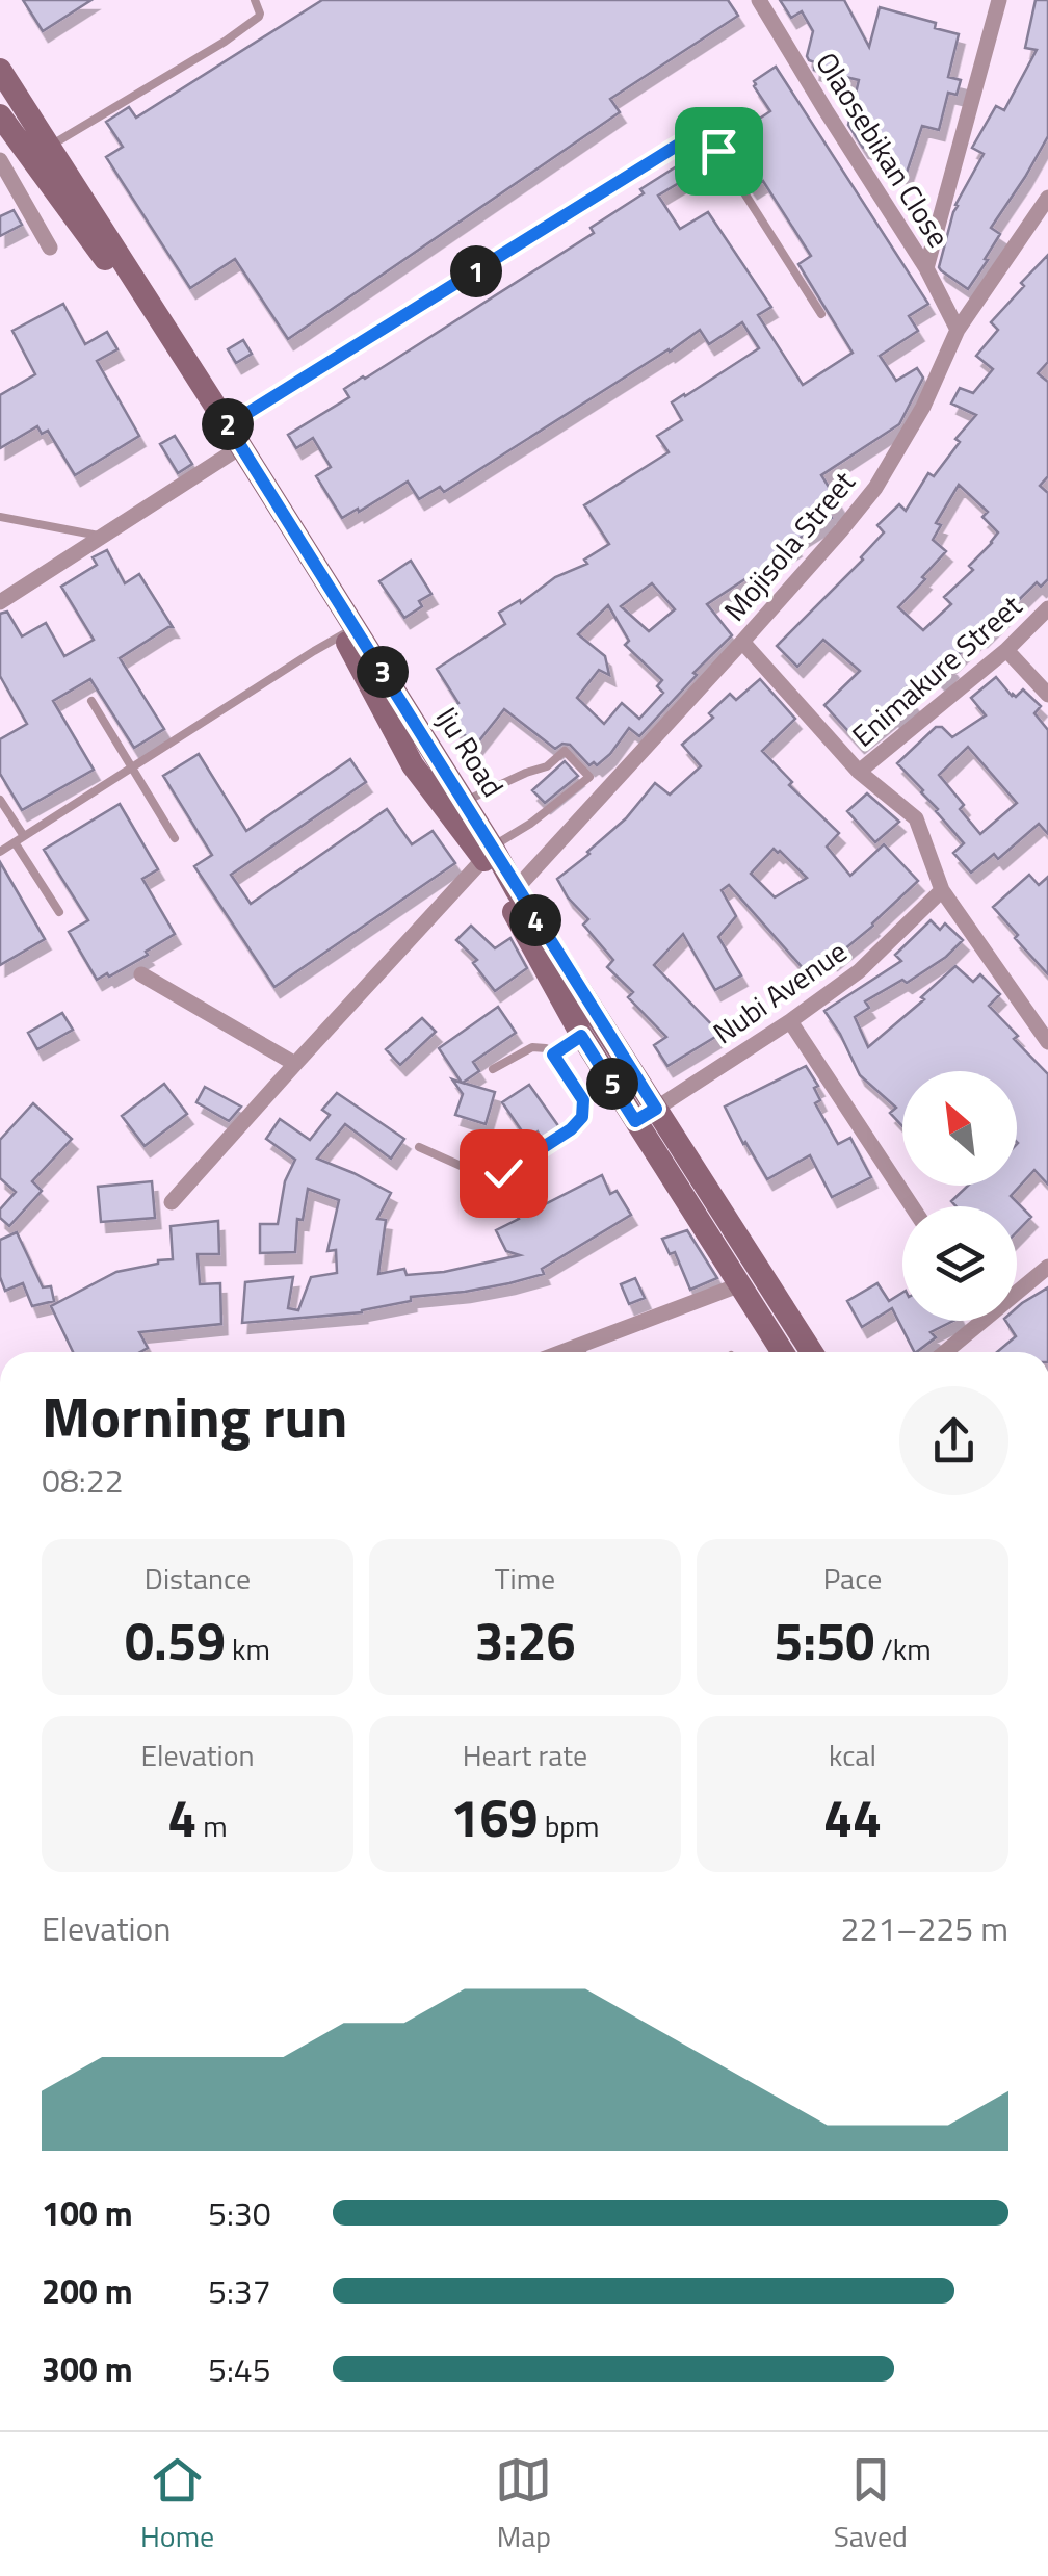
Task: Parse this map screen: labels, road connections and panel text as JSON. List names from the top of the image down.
{
  "streets": {
    "main road": ["Iju Road"],
    "street": [
      "Olaosebikan Close",
      "Mojisola Street",
      "Enimakure Street",
      "Nubi Avenue"
    ]
  },
  "crossings": [
    ["Olaosebikan Close", "Mojisola Street"],
    ["Mojisola Street", "Iju Road"],
    ["Iju Road", "Nubi Avenue"]
  ],
  "north": "top left",
  "page": {
    "pins": [
      "1",
      "2",
      "3",
      "4",
      "5"
    ],
    "heading": ["Morning run", "08:22"],
    "stats": [
      ["Distance", "0.59 km"],
      ["Time", "3:26"],
      ["Pace", "5:50 /km"],
      ["Elevation", "4 m"],
      ["Heart rate", "169 bpm"],
      ["kcal", "44"]
    ],
    "chart": ["Elevation", "221–225 m"],
    "list": [
      {
        "name": "100 m",
        "note": "5:30"
      },
      {
        "name": "200 m",
        "note": "5:37"
      },
      {
        "name": "300 m",
        "note": "5:45"
      }
    ],
    "tabs": ["Home", "Map", "Saved"]
  }
}
